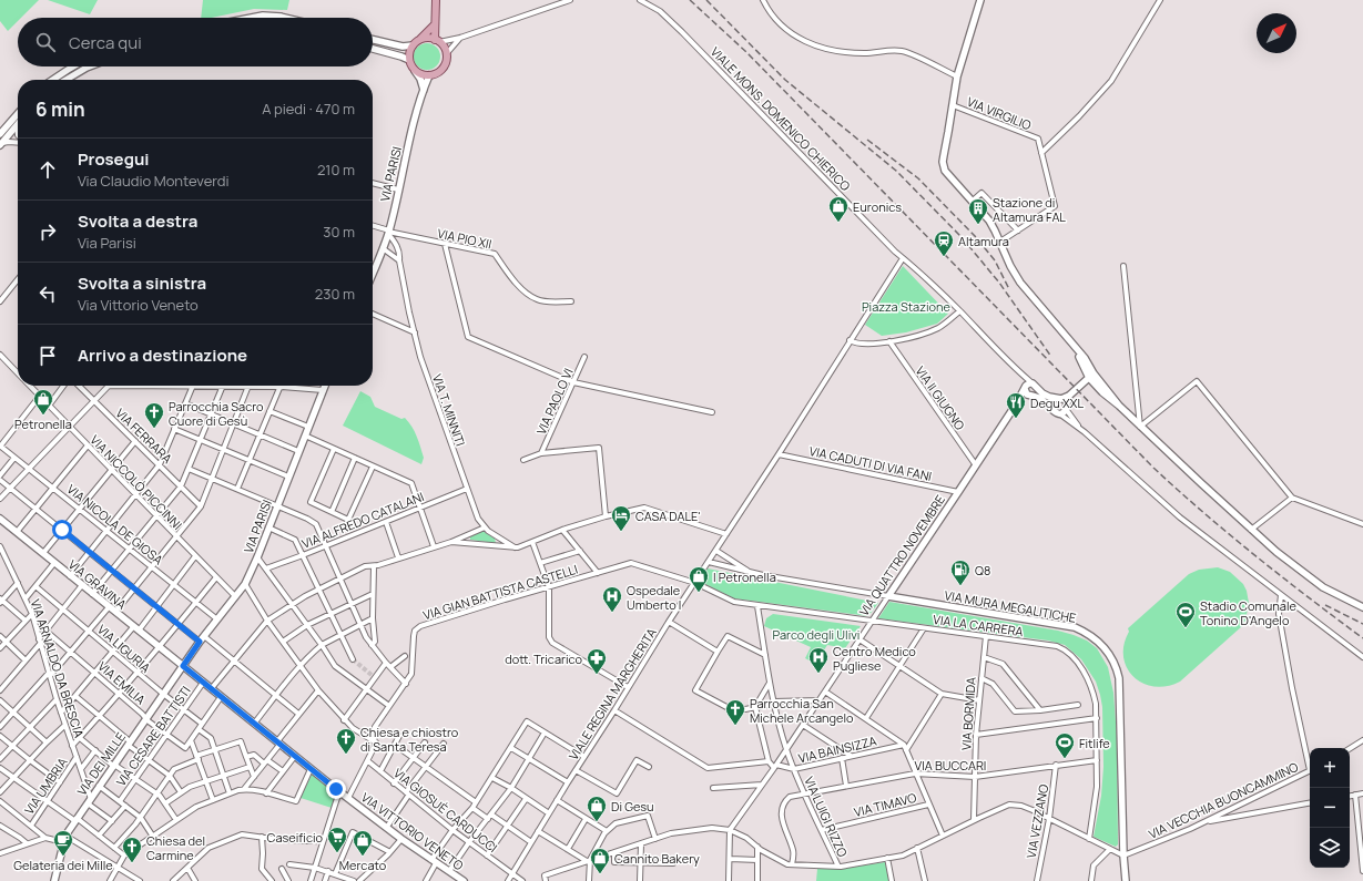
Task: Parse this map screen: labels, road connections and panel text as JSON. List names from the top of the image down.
{
  "streets": {
    "main road": [
      "VIA PARISI",
      "VIA QUATTRO NOVEMBRE",
      "VIA GRAVINA",
      "VIA MURA MEGALITICHE",
      "VIA DEI MILLE",
      "VIA VITTORIO VENETO"
    ],
    "street": [
      "VIA VIRGILIO",
      "VIALE MONS. DOMENICO CHIERICO",
      "VIA PIO XII",
      "VIA II GIUGNO",
      "VIA PAOLO VI",
      "VIA T. MINNITI",
      "VIA FERRARA",
      "VIA CADUTI DI VIA FANI",
      "VIA NICCOLÒ PICCINNI",
      "VIA ALFREDO CATALANI",
      "VIA NICOLA DE GIOSA",
      "VIA GIAN BATTISTA CASTELLI",
      "VIA LA CARRERA",
      "VIA LIGURIA",
      "VIA ARNALDO DA BRESCIA",
      "VIA EMILIA",
      "VIALE REGINA MARGHERITA",
      "VIA BORMIDA",
      "VIA CESARE BATTISTI",
      "VIA BAINSIZZA",
      "VIA BUCCARI",
      "VIA UMBRIA",
      "VIA VECCHIA BUONCAMMINO",
      "VIA TIMAVO",
      "VIA GIOSUÈ CARDUCCI",
      "VIA LUIGI RIZZO",
      "VIA VEZZANO"
    ]
  },
  "crossings": [
    ["VIALE MONS. DOMENICO CHIERICO", "VIA QUATTRO NOVEMBRE"],
    ["VIA PARISI", "VIA PIO XII"],
    ["VIA PARISI", "VIA T. MINNITI"],
    ["VIA PARISI", "VIA NICCOLÒ PICCINNI"],
    ["VIA PARISI", "VIA NICOLA DE GIOSA"],
    ["VIA PARISI", "VIA GRAVINA"],
    ["VIA PARISI", "VIA DEI MILLE"],
    ["VIA PARISI", "VIA VITTORIO VENETO"],
    ["VIA PIO XII", "VIA T. MINNITI"],
    ["VIA II GIUGNO", "VIA QUATTRO NOVEMBRE"],
    ["VIA T. MINNITI", "VIA ALFREDO CATALANI"],
    ["VIA CADUTI DI VIA FANI", "VIA QUATTRO NOVEMBRE"],
    ["VIA CADUTI DI VIA FANI", "VIALE REGINA MARGHERITA"],
    ["VIA QUATTRO NOVEMBRE", "VIA MURA MEGALITICHE"],
    ["VIA QUATTRO NOVEMBRE", "VIA LA CARRERA"],
    ["VIA QUATTRO NOVEMBRE", "VIA BAINSIZZA"],
    ["VIA QUATTRO NOVEMBRE", "VIA LUIGI RIZZO"],
    ["VIA GRAVINA", "VIA DEI MILLE"],
    ["VIA GRAVINA", "VIA VITTORIO VENETO"],
    ["VIA GIAN BATTISTA CASTELLI", "VIA LA CARRERA"],
    ["VIA GIAN BATTISTA CASTELLI", "VIALE REGINA MARGHERITA"],
    ["VIA GIAN BATTISTA CASTELLI", "VIA GIOSUÈ CARDUCCI"],
    ["VIA GIAN BATTISTA CASTELLI", "VIA VITTORIO VENETO"],
    ["VIA MURA MEGALITICHE", "VIALE REGINA MARGHERITA"],
    ["VIA MURA MEGALITICHE", "VIA VECCHIA BUONCAMMINO"],
    ["VIA LA CARRERA", "VIALE REGINA MARGHERITA"],
    ["VIA LA CARRERA", "VIA BORMIDA"],
    ["VIA LA CARRERA", "VIA BUCCARI"],
    ["VIA LIGURIA", "VIA CESARE BATTISTI"],
    ["VIA LIGURIA", "VIA DEI MILLE"],
    ["VIA ARNALDO DA BRESCIA", "VIA DEI MILLE"],
    ["VIA ARNALDO DA BRESCIA", "VIA UMBRIA"],
    ["VIA EMILIA", "VIA CESARE BATTISTI"],
    ["VIA EMILIA", "VIA DEI MILLE"],
    ["VIALE REGINA MARGHERITA", "VIA GIOSUÈ CARDUCCI"],
    ["VIA BORMIDA", "VIA BUCCARI"],
    ["VIA CESARE BATTISTI", "VIA VITTORIO VENETO"],
    ["VIA BAINSIZZA", "VIA LUIGI RIZZO"],
    ["VIA DEI MILLE", "VIA VITTORIO VENETO"],
    ["VIA BUCCARI", "VIA LUIGI RIZZO"],
    ["VIA BUCCARI", "VIA VEZZANO"],
    ["VIA TIMAVO", "VIA LUIGI RIZZO"]
  ],
  "parks": ["Piazza Stazione", "Parco degli Ulivi"],
  "places": {
    "shop": [
      "Euronics",
      "Petronella",
      "I Petronella",
      "Di Gesu",
      "Mercato",
      "Cannito Bakery"
    ],
    "building": ["Stazione di Altamura FAL"],
    "station": ["Altamura"],
    "restaurant": ["Degu XXL"],
    "church": [
      "Parrocchia Sacro Cuore di Gesù",
      "Parrocchia San Michele Arcangelo",
      "Chiesa e chiostro di Santa Teresa",
      "Chiesa del Carmine"
    ],
    "hotel": ["CASA DALE'"],
    "fuel station": ["Q8"],
    "hospital": ["Ospedale Umberto I", "Centro Medico Pugliese"],
    "sports": ["Stadio Comunale Tonino D'Angelo", "Fitlife"],
    "pharmacy": ["dott. Tricarico"],
    "supermarket": ["Caseificio"],
    "cafe": ["Gelateria dei Mille"]
  },
  "north": "top right",
  "page": {
    "search": "Cerca qui",
    "heading": ["6 min", "A piedi · 470 m"],
    "list": [
      ["Prosegui", "Via Claudio Monteverdi", "210 m"],
      ["Svolta a destra", "Via Parisi", "30 m"],
      ["Svolta a sinistra", "Via Vittorio Veneto", "230 m"],
      "Arrivo a destinazione"
    ],
    "map_buttons": ["+", "−"]
  }
}
